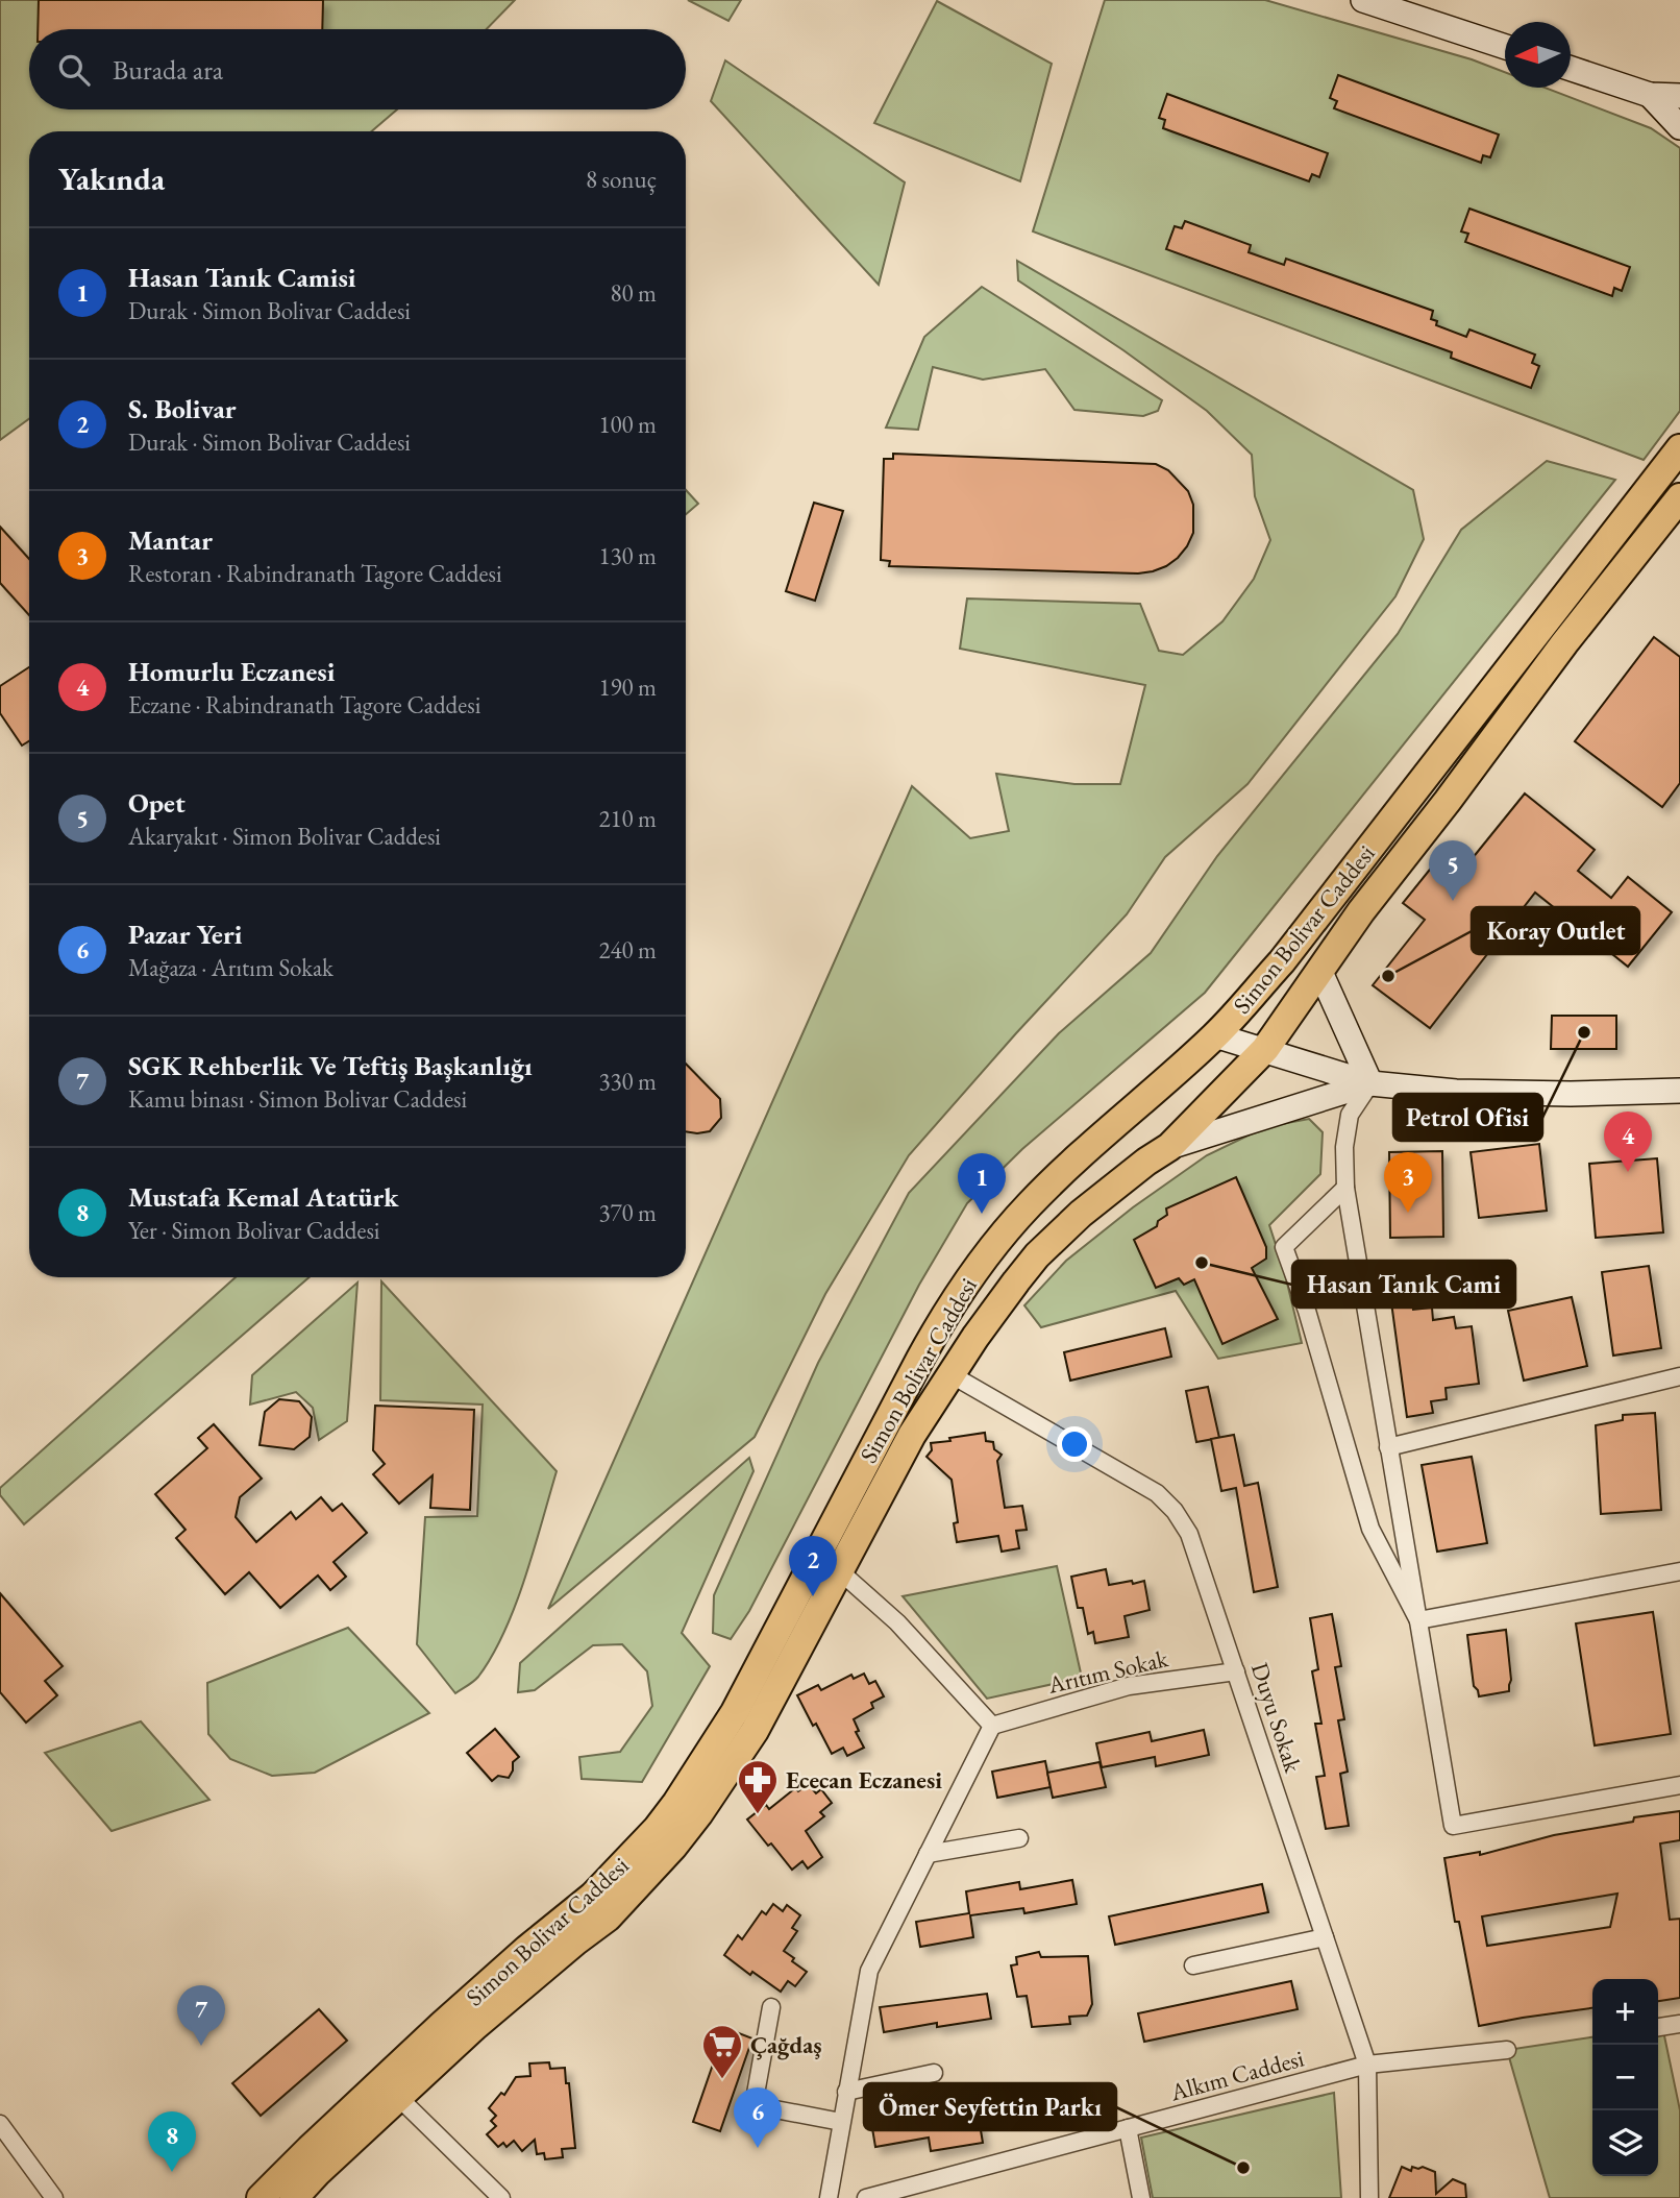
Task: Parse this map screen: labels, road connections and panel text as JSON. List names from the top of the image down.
{
  "streets": {
    "main road": ["Simon Bolivar Caddesi"],
    "street": ["Arıtım Sokak", "Duyu Sokak", "Alkım Caddesi"]
  },
  "crossings": [
    ["Simon Bolivar Caddesi", "Duyu Sokak"],
    ["Arıtım Sokak", "Duyu Sokak"],
    ["Duyu Sokak", "Alkım Caddesi"]
  ],
  "places": {
    "other": [
      "Koray Outlet",
      "Petrol Ofisi",
      "Hasan Tanık Cami",
      "Ömer Seyfettin Parkı"
    ],
    "pharmacy": ["Ececan Eczanesi"],
    "supermarket": ["Çağdaş"]
  },
  "north": "left",
  "page": {
    "search": "Burada ara",
    "heading": ["Yakında", "8 sonuç"],
    "list": [
      {
        "mark": "1",
        "name": "Hasan Tanık Camisi",
        "note": "Durak · Simon Bolivar Caddesi",
        "value": "80 m"
      },
      {
        "mark": "2",
        "name": "S. Bolivar",
        "note": "Durak · Simon Bolivar Caddesi",
        "value": "100 m"
      },
      {
        "mark": "3",
        "name": "Mantar",
        "note": "Restoran · Rabindranath Tagore Caddesi",
        "value": "130 m"
      },
      {
        "mark": "4",
        "name": "Homurlu Eczanesi",
        "note": "Eczane · Rabindranath Tagore Caddesi",
        "value": "190 m"
      },
      {
        "mark": "5",
        "name": "Opet",
        "note": "Akaryakıt · Simon Bolivar Caddesi",
        "value": "210 m"
      },
      {
        "mark": "6",
        "name": "Pazar Yeri",
        "note": "Mağaza · Arıtım Sokak",
        "value": "240 m"
      },
      {
        "mark": "7",
        "name": "SGK Rehberlik Ve Teftiş Başkanlığı",
        "note": "Kamu binası · Simon Bolivar Caddesi",
        "value": "330 m"
      },
      {
        "mark": "8",
        "name": "Mustafa Kemal Atatürk",
        "note": "Yer · Simon Bolivar Caddesi",
        "value": "370 m"
      }
    ],
    "pins": [
      "5",
      "4",
      "3",
      "1",
      "2",
      "7",
      "6",
      "8"
    ],
    "map_buttons": ["+", "−"]
  }
}
